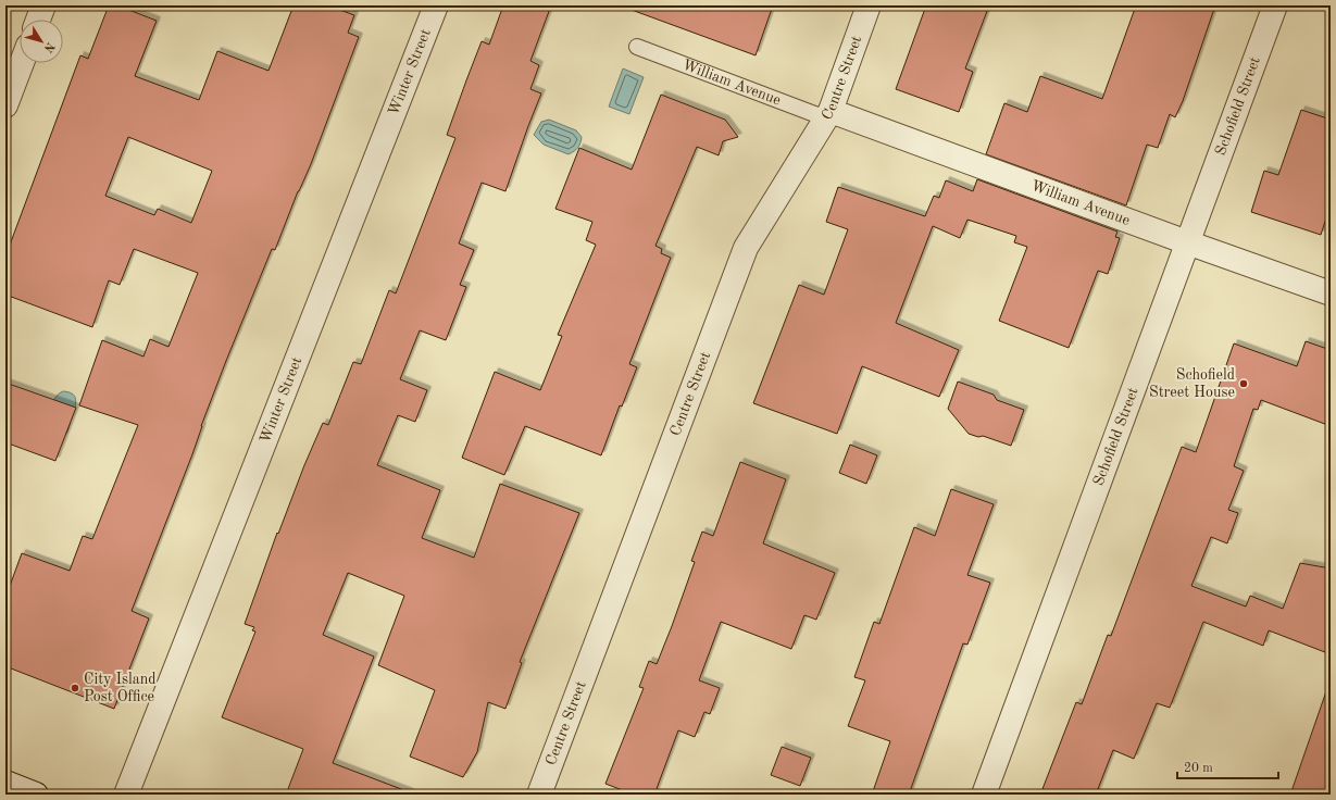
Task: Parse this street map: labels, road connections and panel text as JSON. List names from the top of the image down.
{
  "streets": {
    "street": [
      "Winter Street",
      "Centre Street",
      "William Avenue",
      "Schofield Street"
    ]
  },
  "crossings": [
    ["Centre Street", "William Avenue"],
    ["William Avenue", "Schofield Street"]
  ],
  "places": ["Schofield Street House", "City Island Post Office"],
  "scale_bar": "20 m",
  "north": "bottom right"
}
